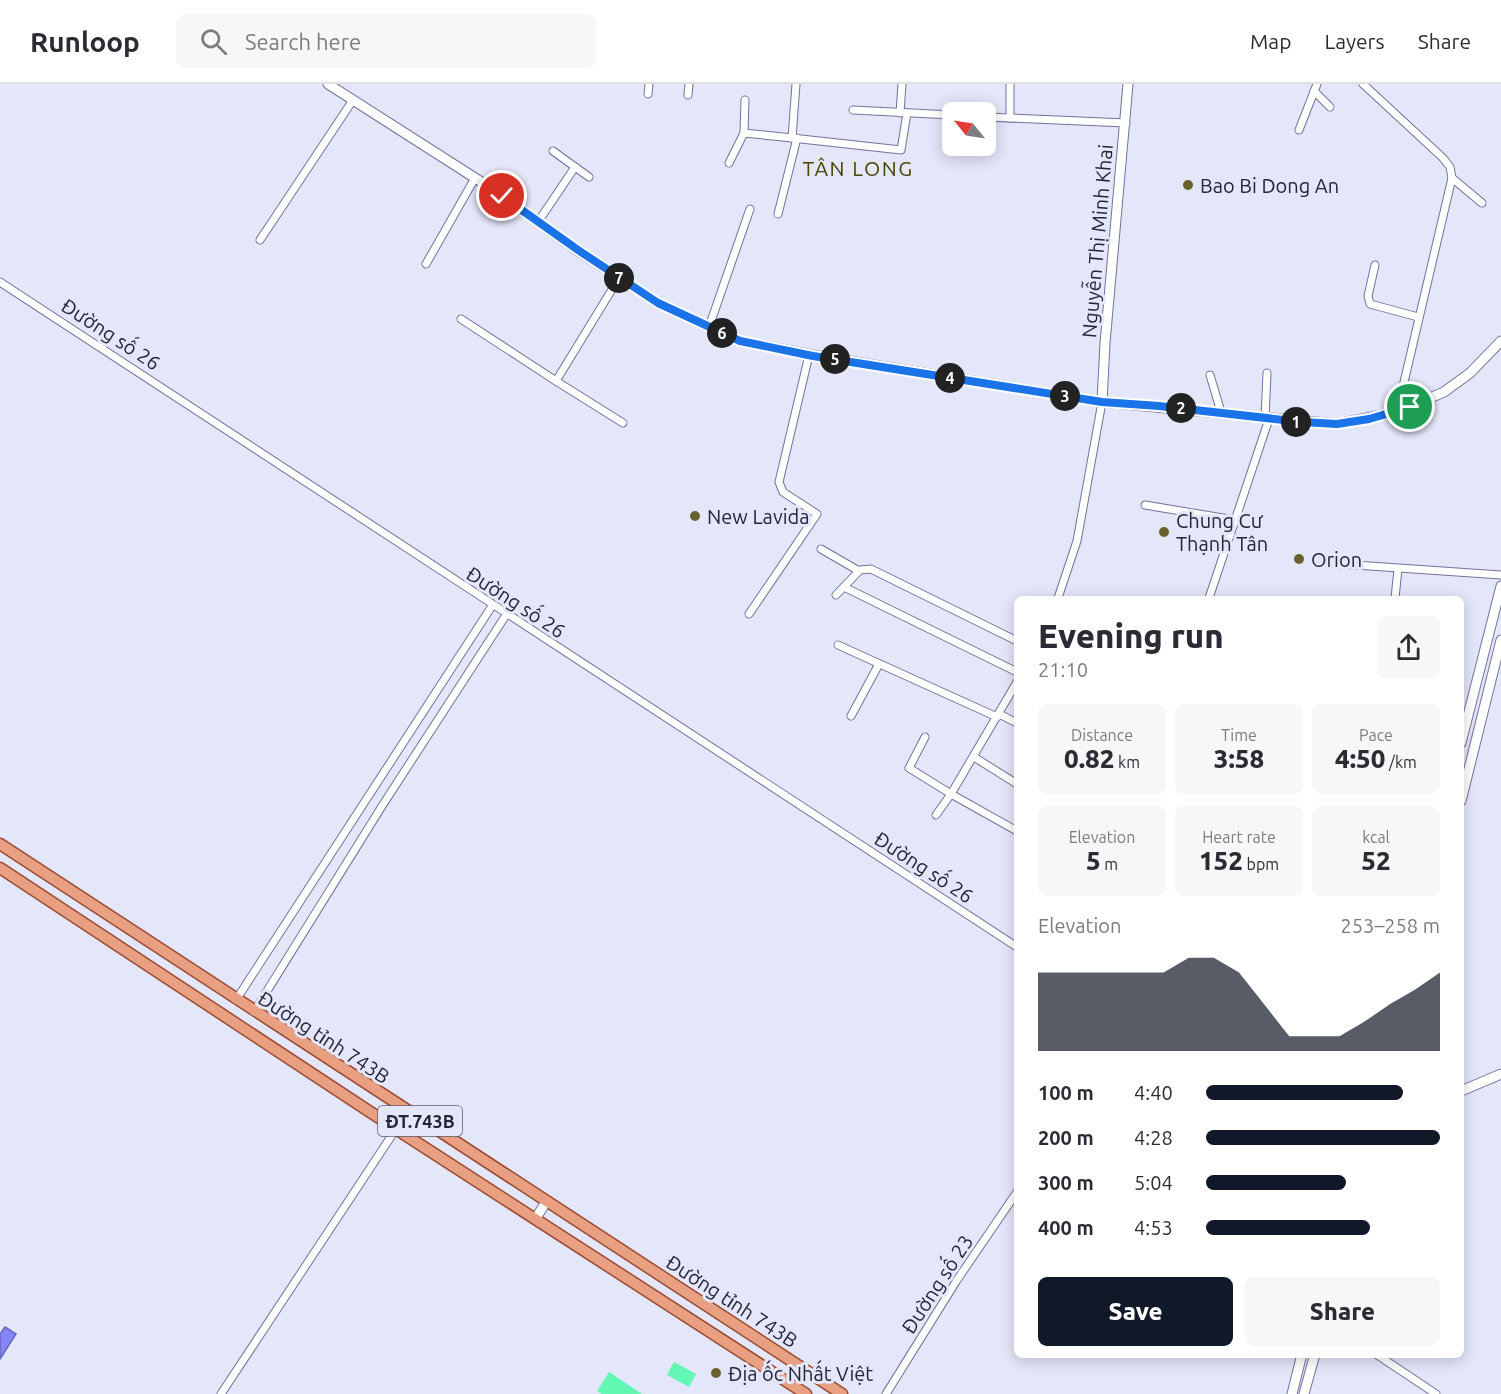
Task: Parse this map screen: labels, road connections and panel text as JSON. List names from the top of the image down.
{
  "streets": {
    "main road": ["Nguyễn Thị Minh Khai", "Đường tỉnh 743B", "ĐT.743B"],
    "street": ["Đường số 26", "Đường số 23"]
  },
  "districts": ["TÂN LONG"],
  "places": [
    "Bao Bi Dong An",
    "New Lavida",
    "Chung Cư Thạnh Tân",
    "Orion",
    "Địa ốc Nhất Việt"
  ],
  "north": "top left",
  "page": {
    "header": "Runloop",
    "search": "Search here",
    "nav": ["Map", "Layers", "Share"],
    "pins": [
      "7",
      "6",
      "5",
      "4",
      "3",
      "2",
      "1"
    ],
    "heading": ["Evening run", "21:10"],
    "stats": [
      ["Distance", "0.82 km"],
      ["Time", "3:58"],
      ["Pace", "4:50 /km"],
      ["Elevation", "5 m"],
      ["Heart rate", "152 bpm"],
      ["kcal", "52"]
    ],
    "chart": ["Elevation", "253–258 m"],
    "list": [
      {
        "name": "100 m",
        "note": "4:40"
      },
      {
        "name": "200 m",
        "note": "4:28"
      },
      {
        "name": "300 m",
        "note": "5:04"
      },
      {
        "name": "400 m",
        "note": "4:53"
      }
    ],
    "buttons": ["Save", "Share"]
  }
}
